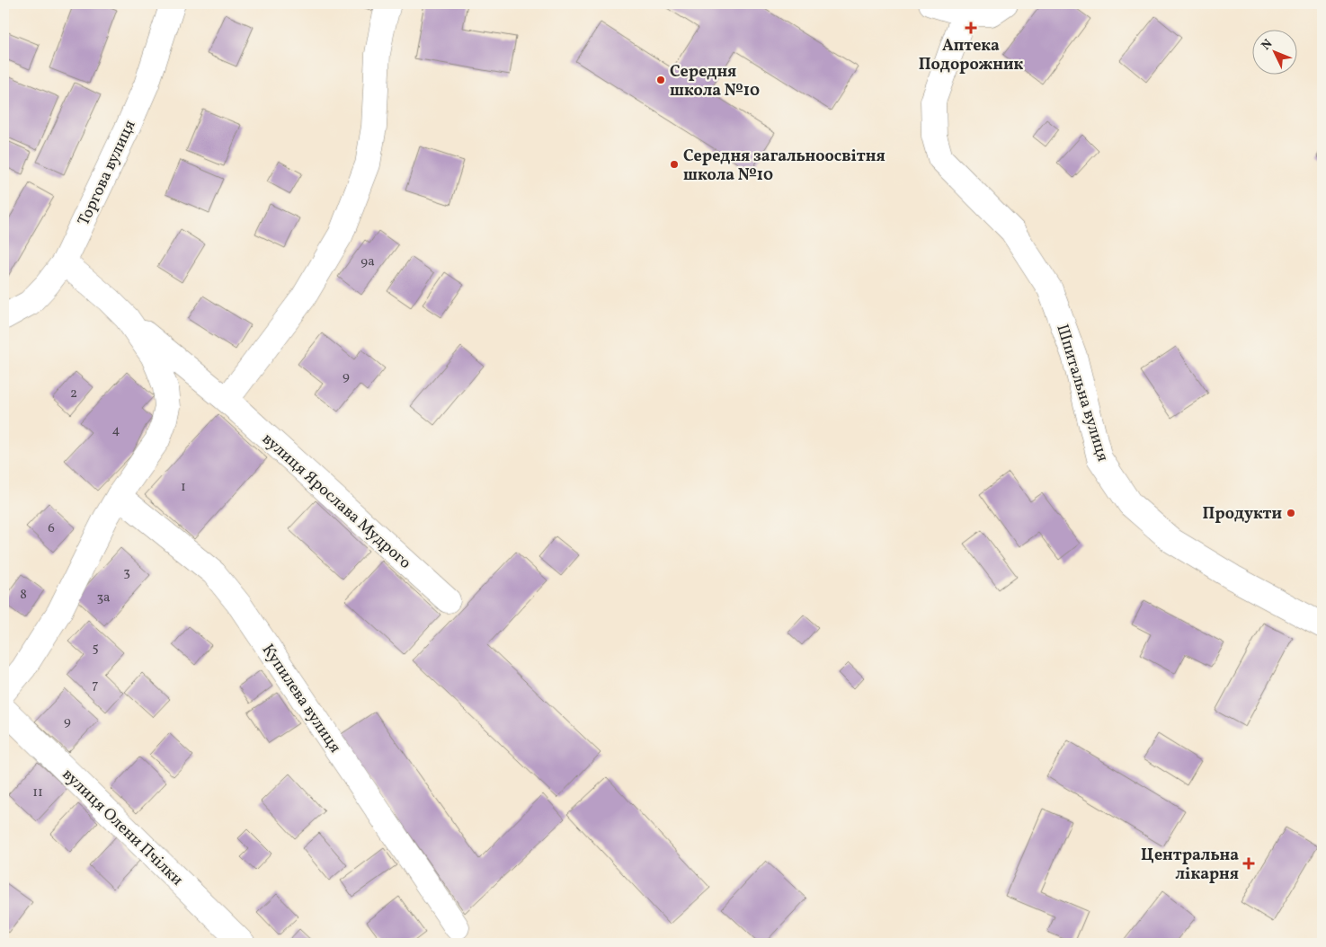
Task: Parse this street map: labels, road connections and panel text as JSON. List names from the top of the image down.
{
  "streets": {
    "street": [
      "Торгова вулиця",
      "Шпитальна вулиця",
      "вулиця Ярослава Мудрого",
      "Купилева вулиця",
      "вулиця Олени Пчілки"
    ]
  },
  "places": {
    "health": ["Аптека Подорожник", "Центральна лікарня"],
    "other": ["Середня школа №10", "Середня загальноосвітня школа №10", "Продукти"]
  },
  "house_numbers": [
    "9а",
    "9",
    "2",
    "4",
    "1",
    "6",
    "3",
    "8",
    "3а",
    "5",
    "7",
    "9",
    "11"
  ],
  "north": "top left"
}
